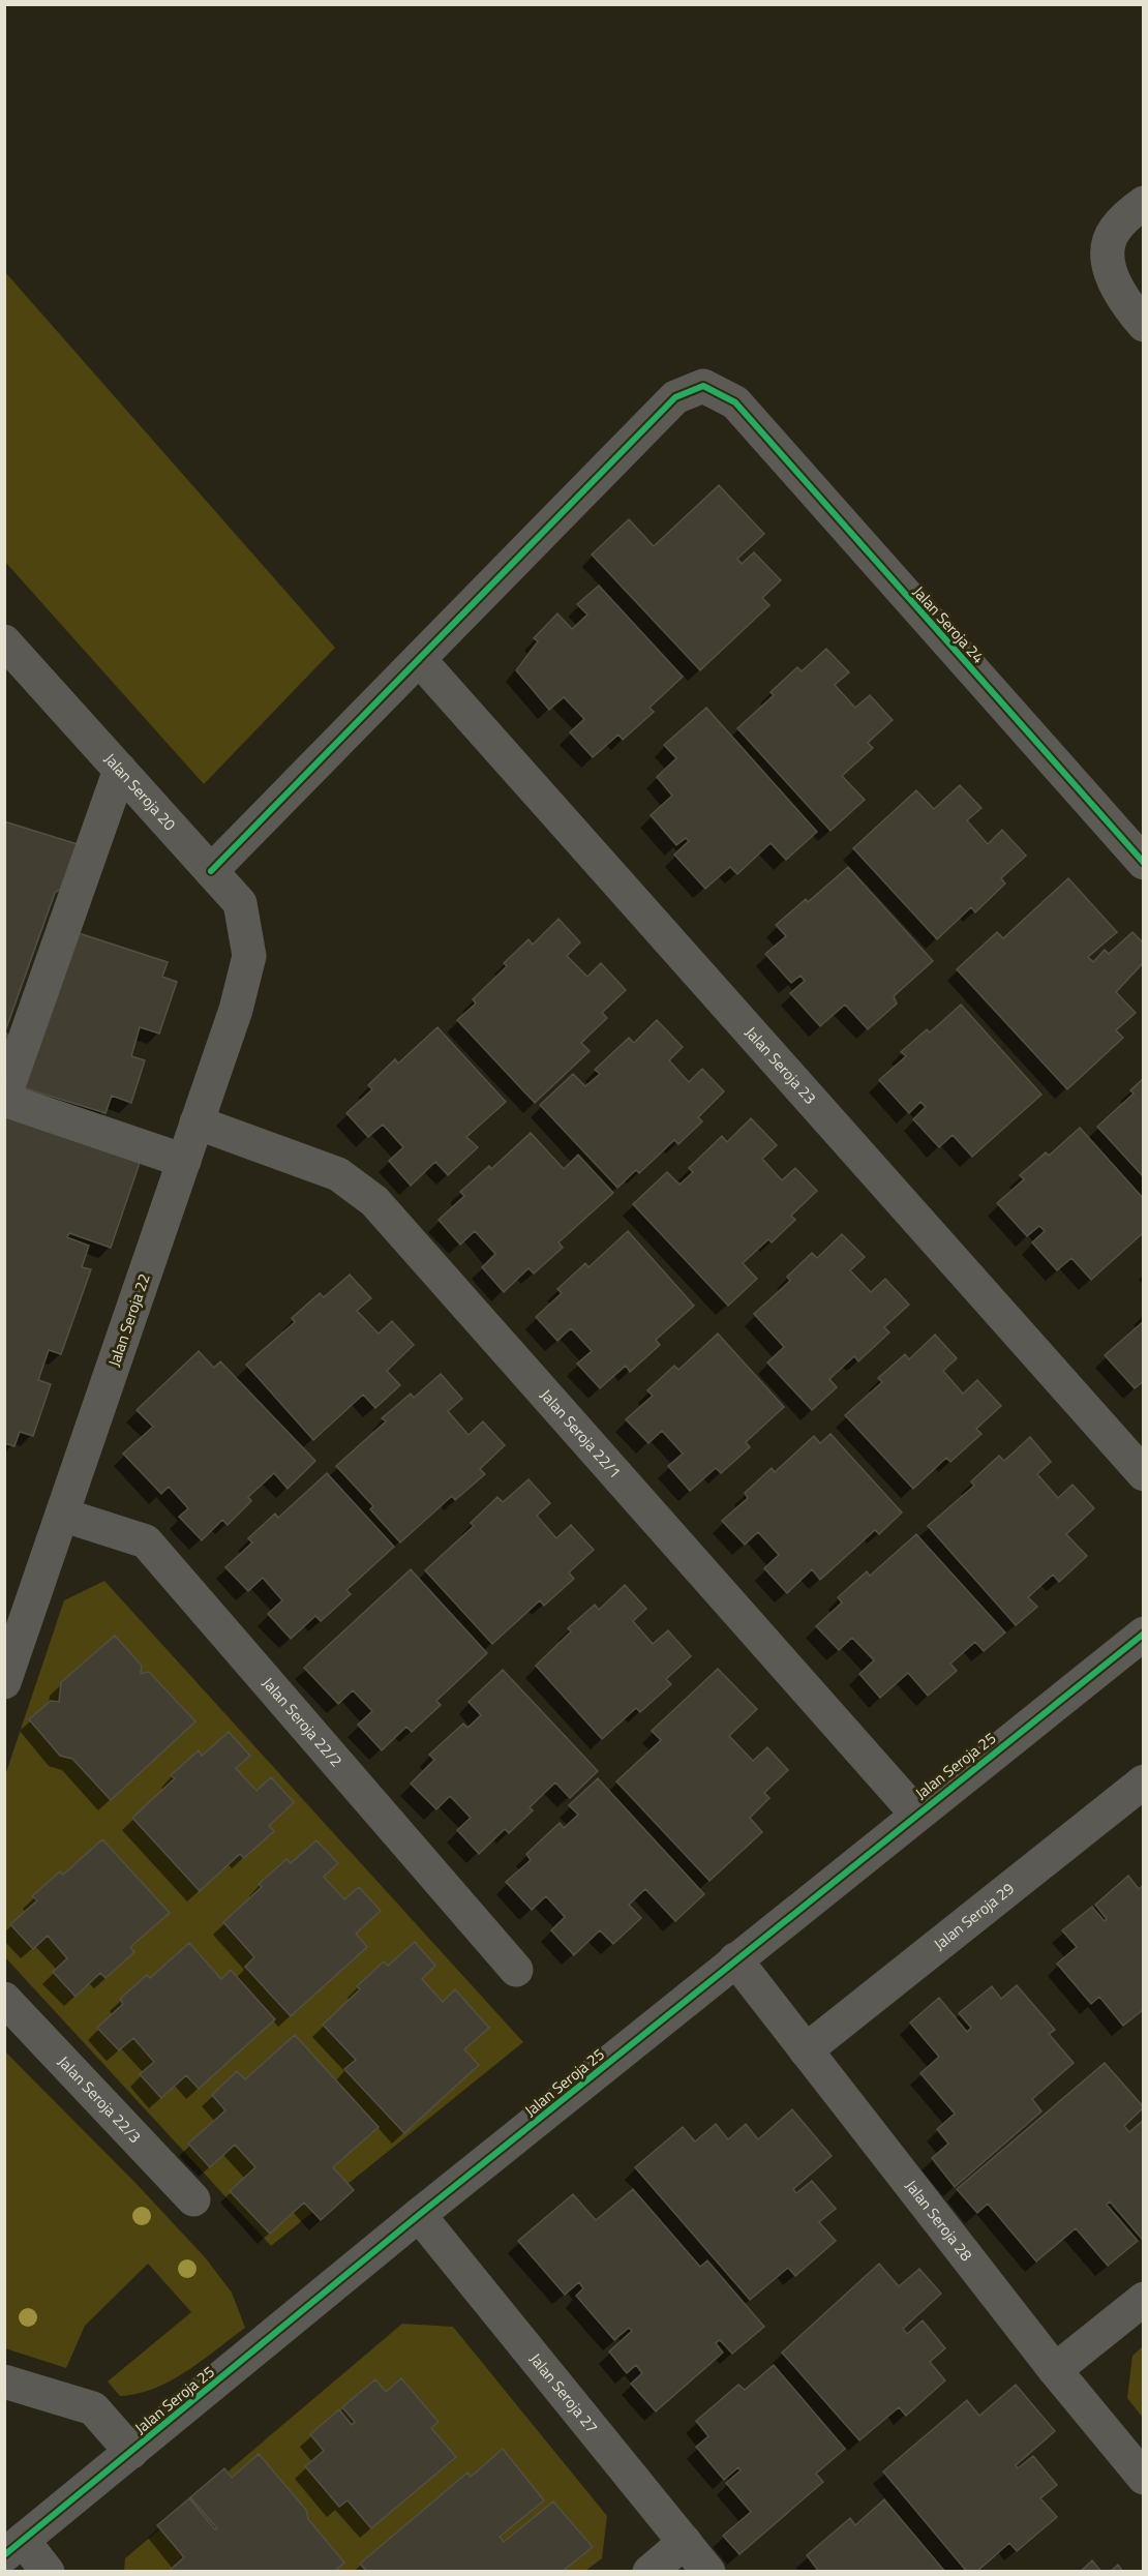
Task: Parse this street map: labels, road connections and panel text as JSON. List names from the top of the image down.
{
  "streets": {
    "street": [
      "Jalan Seroja 24",
      "Jalan Seroja 20",
      "Jalan Seroja 23",
      "Jalan Seroja 22",
      "Jalan Seroja 22/1",
      "Jalan Seroja 22/2",
      "Jalan Seroja 25",
      "Jalan Seroja 29",
      "Jalan Seroja 22/3",
      "Jalan Seroja 28",
      "Jalan Seroja 27"
    ]
  },
  "crossings": [
    ["Jalan Seroja 24", "Jalan Seroja 23"],
    ["Jalan Seroja 20", "Jalan Seroja 22"],
    ["Jalan Seroja 22", "Jalan Seroja 22/1"],
    ["Jalan Seroja 22", "Jalan Seroja 22/2"],
    ["Jalan Seroja 22/1", "Jalan Seroja 25"],
    ["Jalan Seroja 25", "Jalan Seroja 28"],
    ["Jalan Seroja 25", "Jalan Seroja 27"],
    ["Jalan Seroja 29", "Jalan Seroja 28"]
  ]
}
